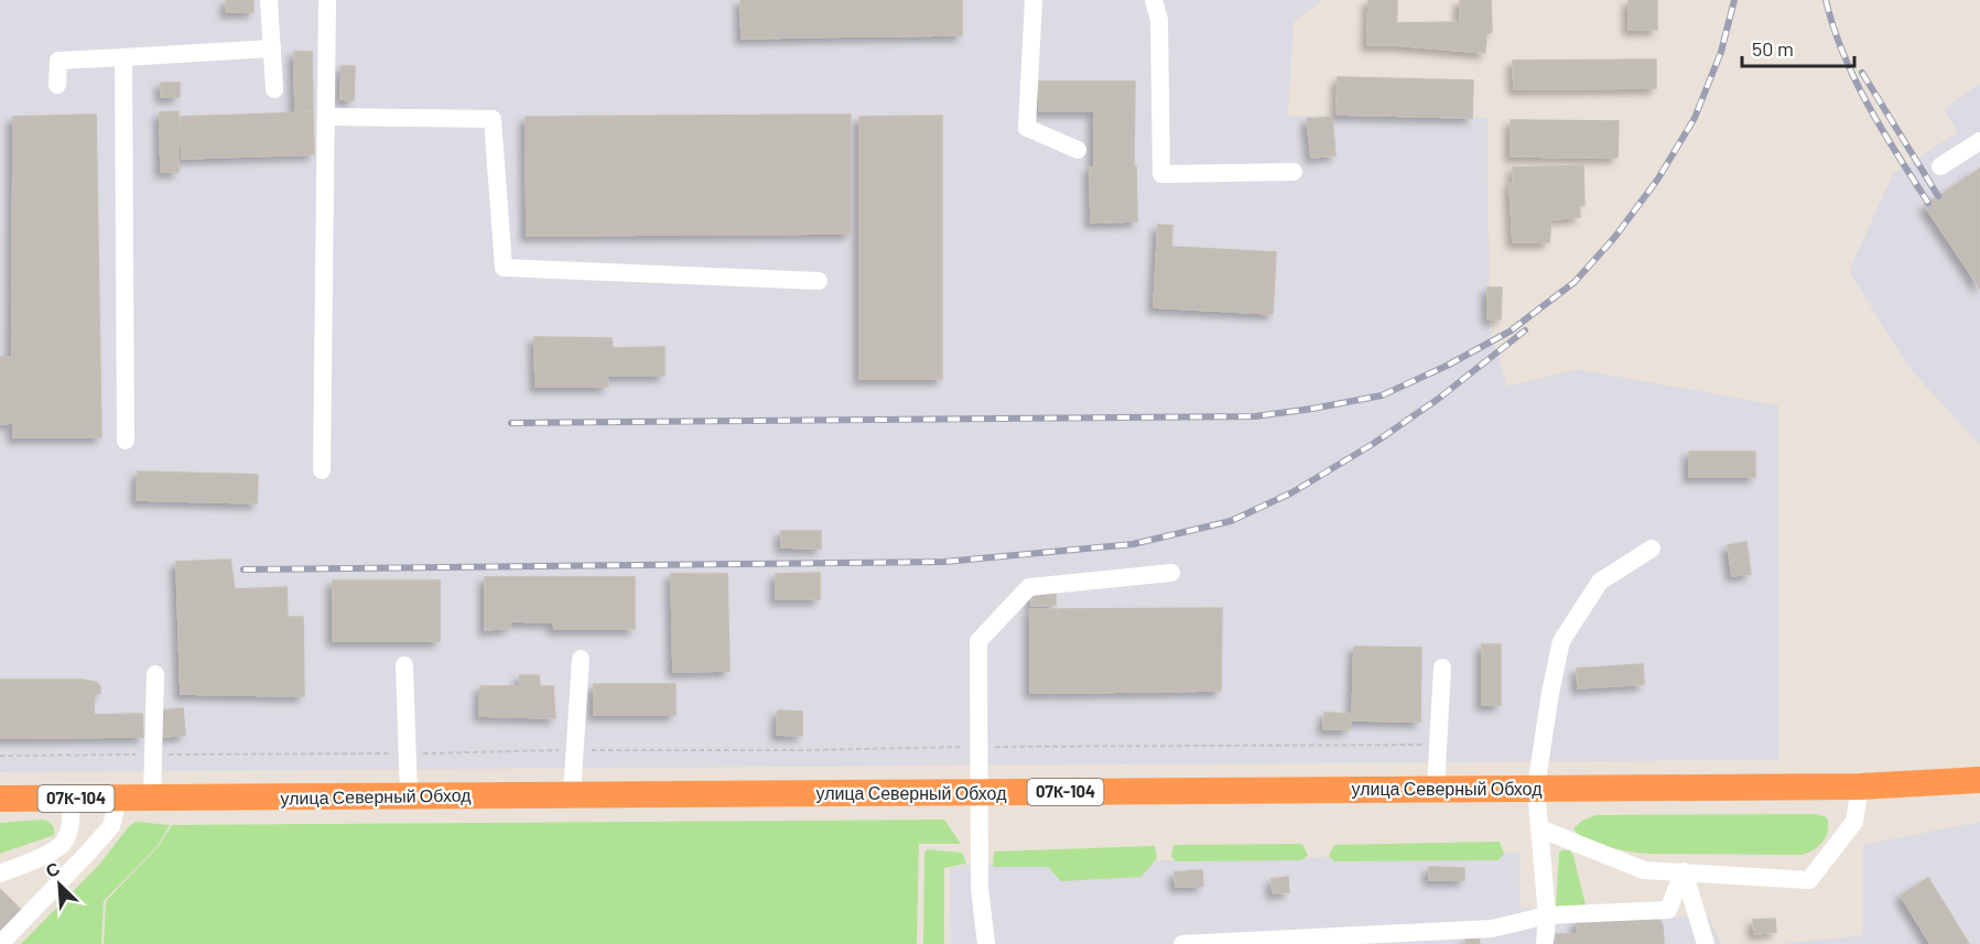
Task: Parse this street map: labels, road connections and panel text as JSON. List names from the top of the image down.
{
  "streets": {
    "highway": ["улица Северный Обход", "07К-104"]
  },
  "scale_bar": "50 m",
  "north": "top left"
}
